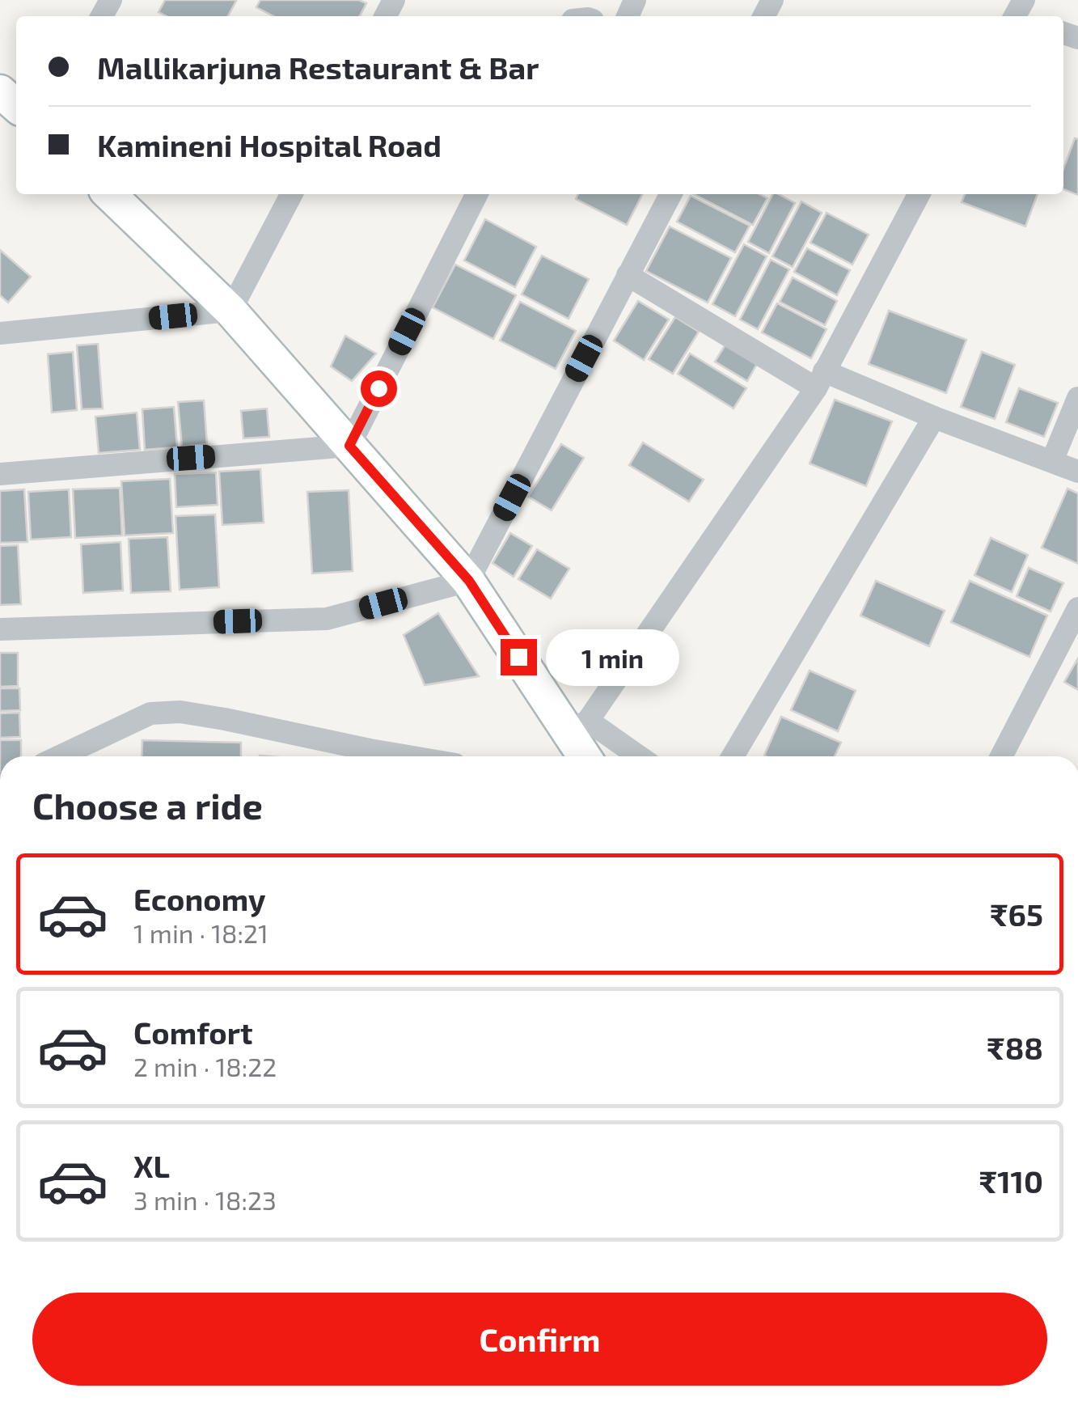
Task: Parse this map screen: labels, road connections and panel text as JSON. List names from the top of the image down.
{
  "page": {
    "banner": ["Mallikarjuna Restaurant & Bar", "Kamineni Hospital Road"],
    "bubble": "1 min",
    "heading": "Choose a ride",
    "list": [
      {
        "name": "Economy",
        "note": "1 min · 18:21",
        "value": "₹65"
      },
      {
        "name": "Comfort",
        "note": "2 min · 18:22",
        "value": "₹88"
      },
      {
        "name": "XL",
        "note": "3 min · 18:23",
        "value": "₹110"
      }
    ],
    "buttons": "Confirm"
  }
}
